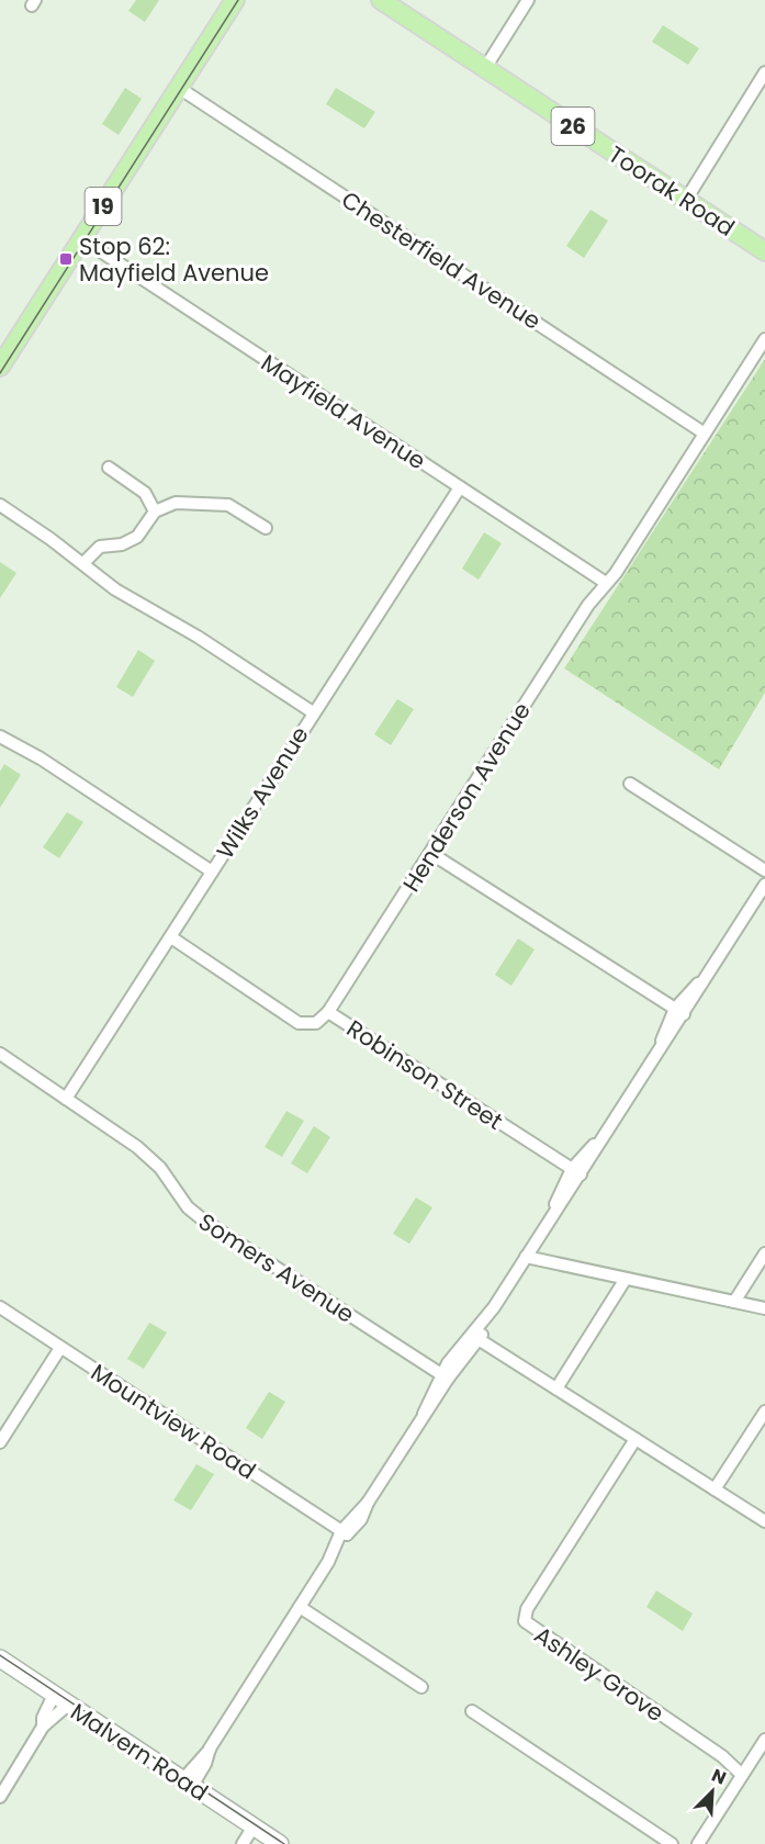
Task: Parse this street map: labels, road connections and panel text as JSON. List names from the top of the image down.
{
  "streets": {
    "main road": [
      "26",
      "Toorak Road",
      "19",
      "Malvern Road"
    ],
    "street": [
      "Chesterfield Avenue",
      "Mayfield Avenue",
      "Wilks Avenue",
      "Henderson Avenue",
      "Robinson Street",
      "Somers Avenue",
      "Mountview Road",
      "Ashley Grove"
    ]
  },
  "crossings": [
    ["19", "Chesterfield Avenue"],
    ["19", "Mayfield Avenue"],
    ["Chesterfield Avenue", "Henderson Avenue"],
    ["Mayfield Avenue", "Wilks Avenue"],
    ["Mayfield Avenue", "Henderson Avenue"],
    ["Wilks Avenue", "Robinson Street"],
    ["Wilks Avenue", "Somers Avenue"],
    ["Henderson Avenue", "Robinson Street"]
  ],
  "places": {
    "transit": ["Stop 62: Mayfield Avenue"]
  },
  "north": "top right"
}
